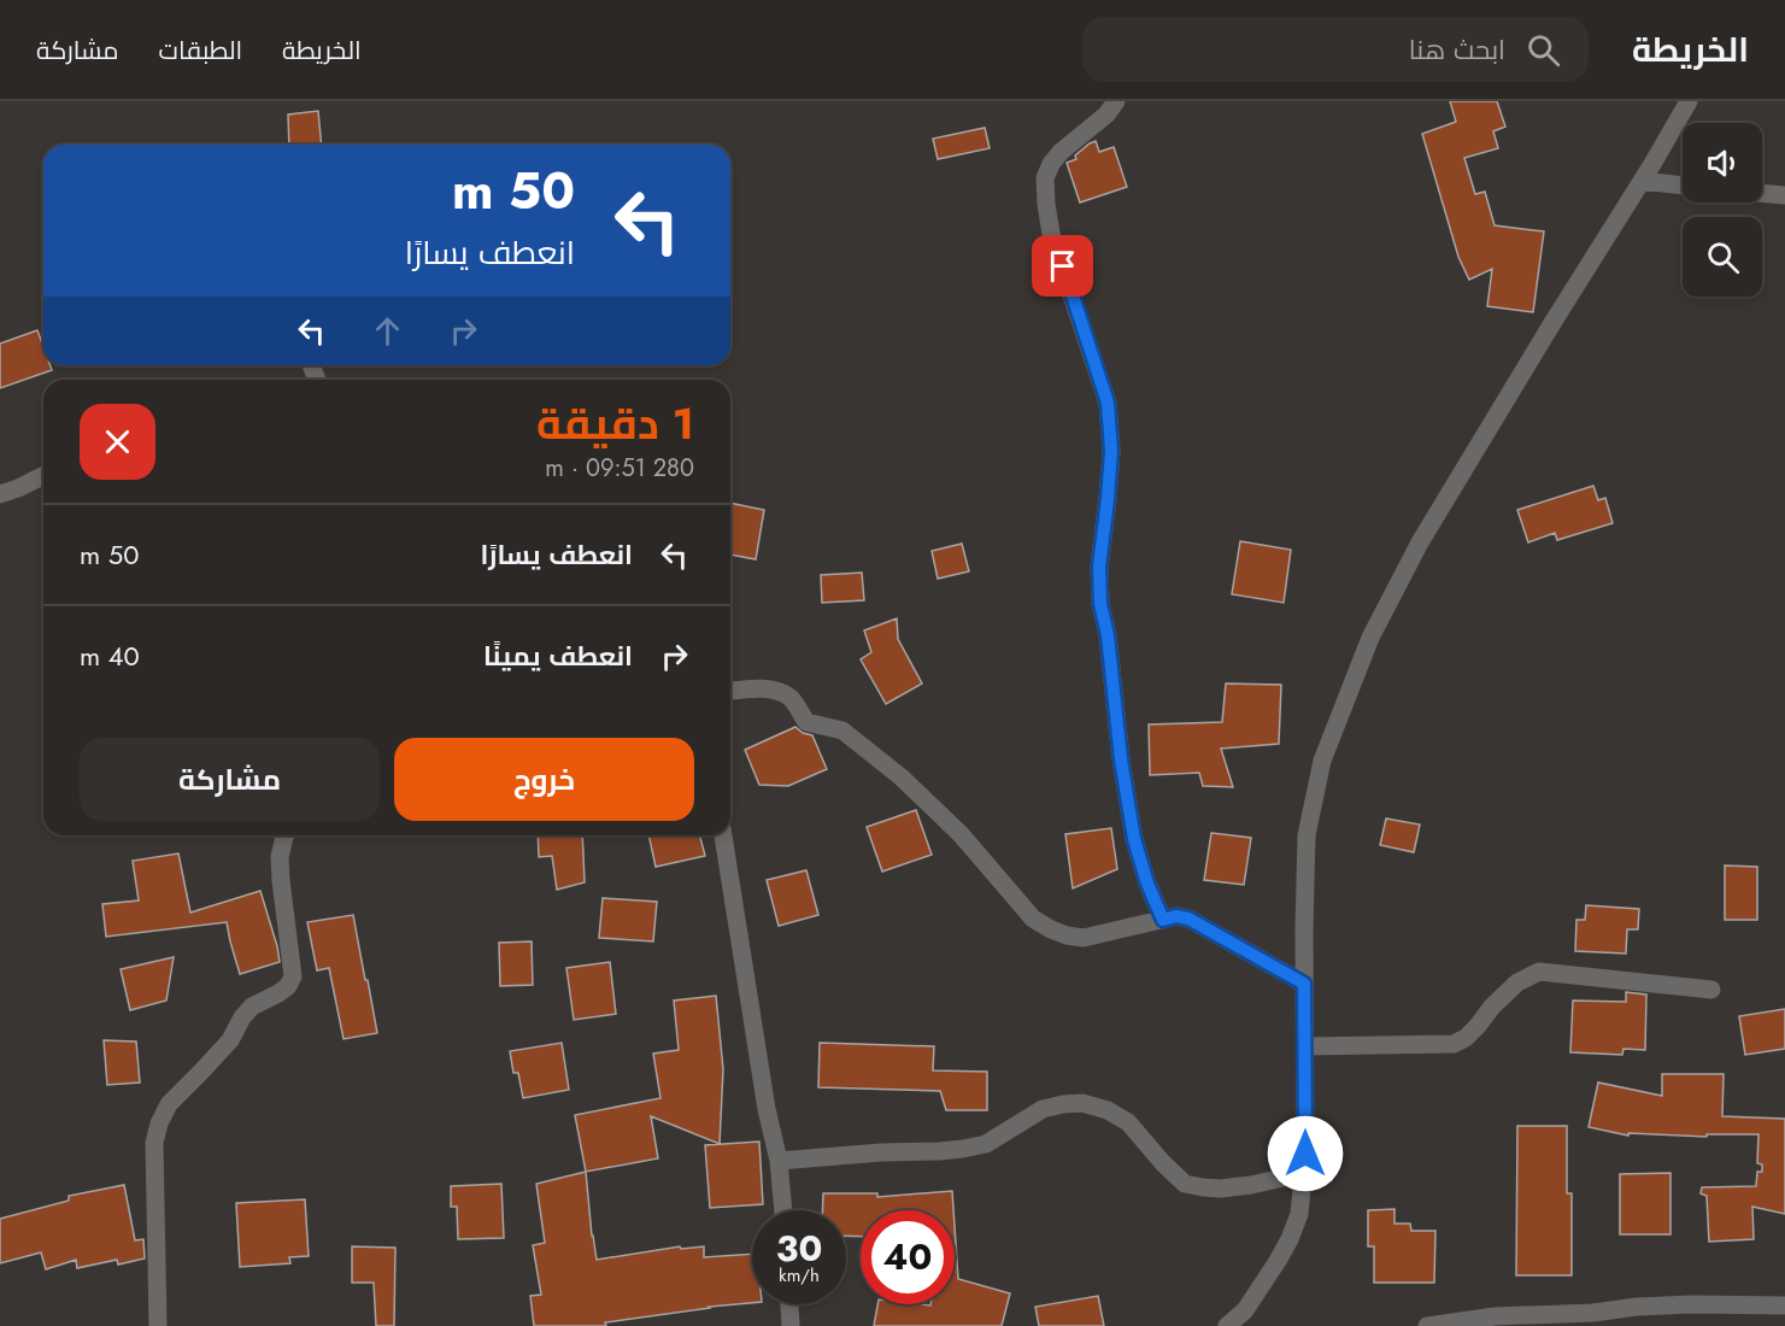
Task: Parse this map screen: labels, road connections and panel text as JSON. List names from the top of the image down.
{
  "page": {
    "header": "الخريطة",
    "search": "ابحث هنا",
    "nav": ["الخريطة", "الطبقات", "مشاركة"],
    "turn": ["50 m", "انعطف يسارًا"],
    "heading": ["1 دقيقة", "280 m · 09:51"],
    "list": [
      {
        "name": "انعطف يسارًا",
        "value": "50 m"
      },
      {
        "name": "انعطف يمينًا",
        "value": "40 m"
      }
    ],
    "buttons": ["خروج", "مشاركة"],
    "speed": "30 km/h",
    "limit": "40"
  }
}
